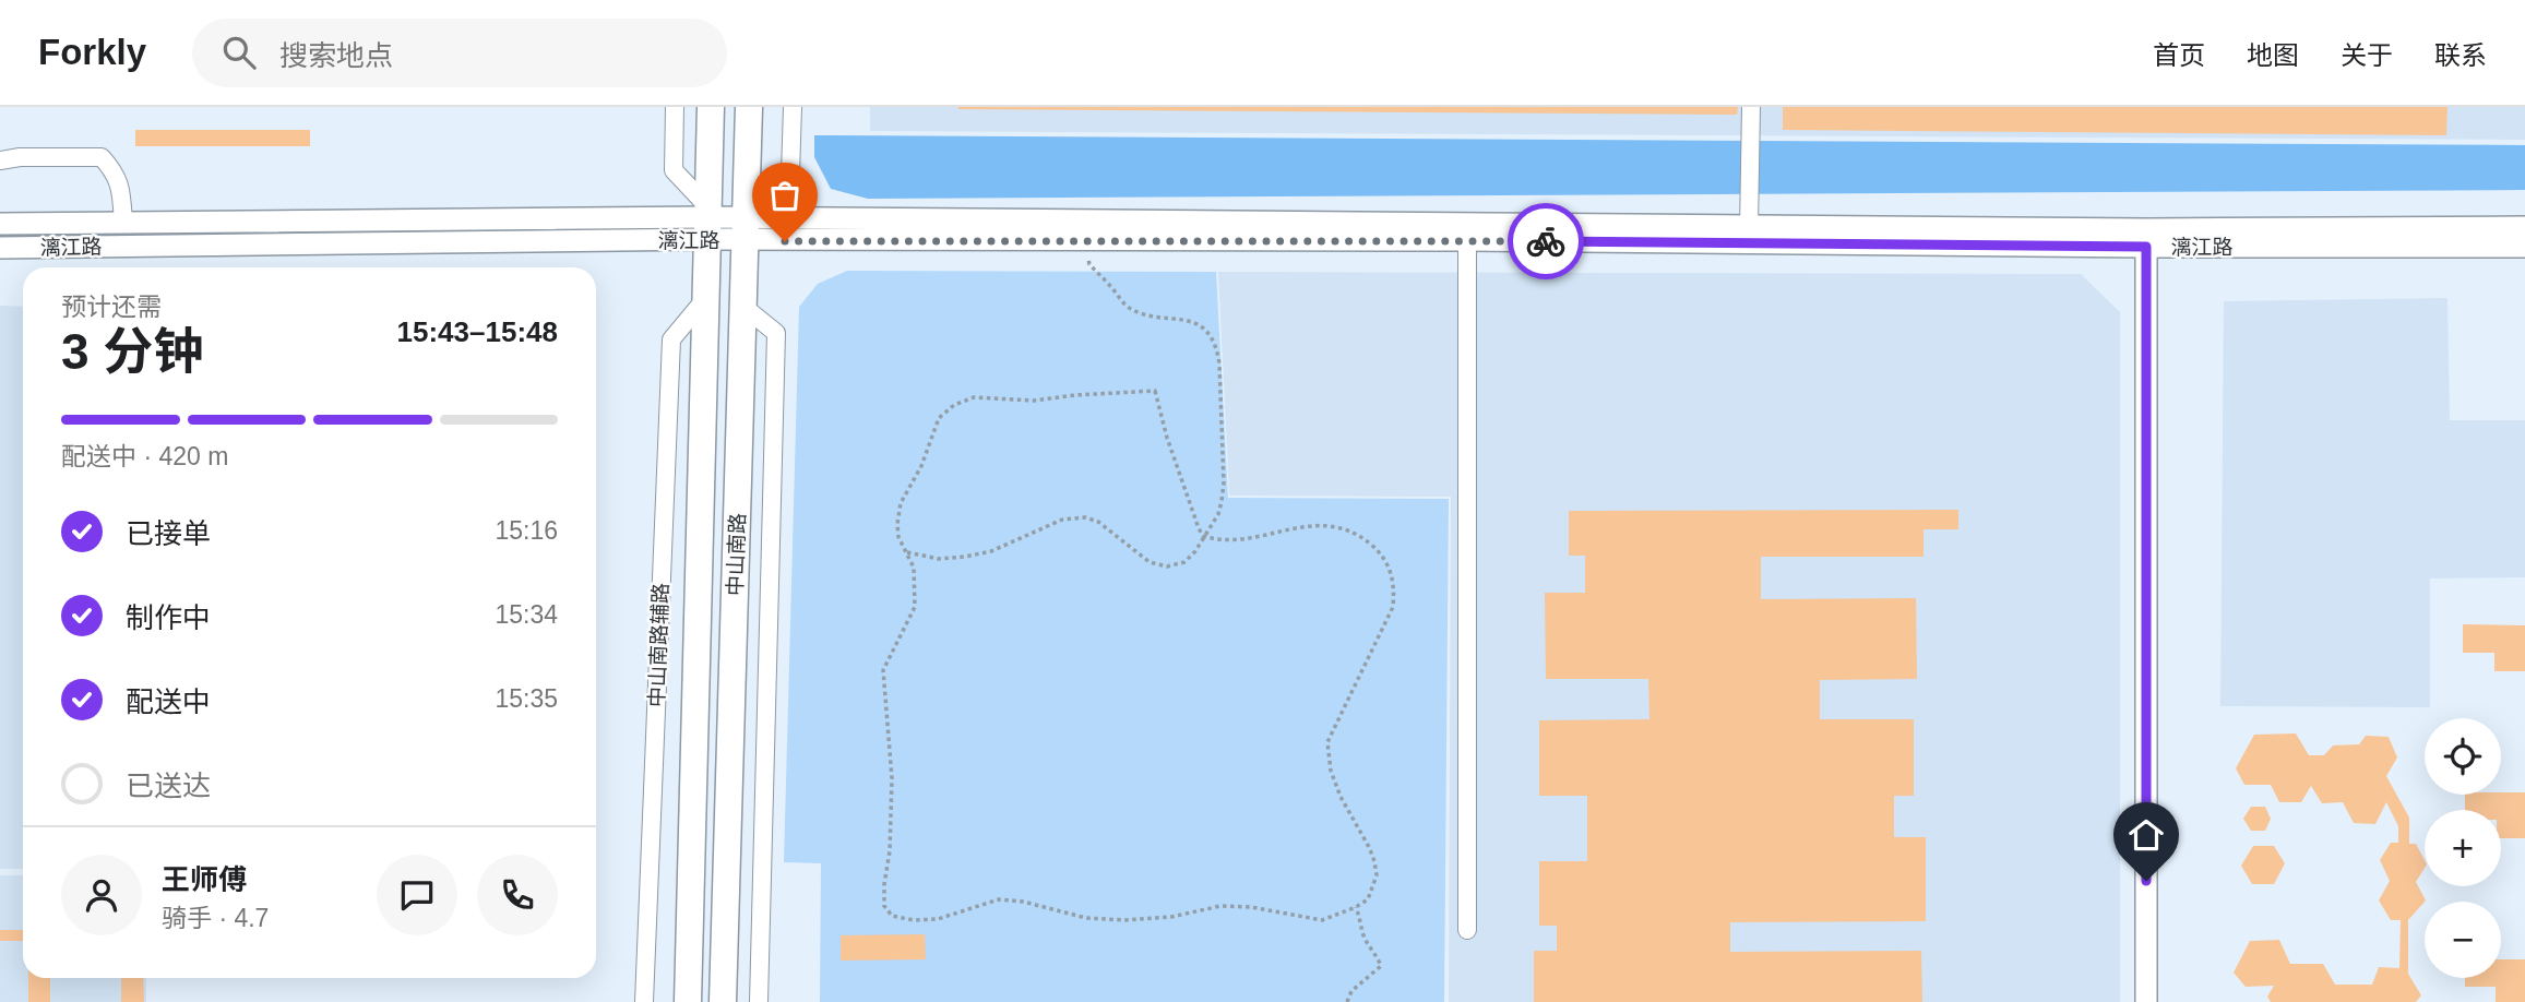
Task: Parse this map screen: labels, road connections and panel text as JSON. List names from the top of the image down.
{
  "streets": {
    "main road": ["中山南路"],
    "street": ["漓江路", "中山南路辅路"]
  },
  "crossings": [
    ["漓江路", "中山南路"],
    ["中山南路", "中山南路辅路"]
  ],
  "page": {
    "header": "Forkly",
    "search": "搜索地点",
    "nav": [
      "首页",
      "地图",
      "关于",
      "联系"
    ],
    "heading": ["3 分钟", "预计还需", "15:43–15:48"],
    "panel": ["王师傅", "骑手 · 4.7"],
    "bar": "配送中 · 420 m",
    "list": [
      ["已接单", "15:16"],
      ["制作中", "15:34"],
      ["配送中", "15:35"],
      "已送达"
    ],
    "map_buttons": ["+", "−"]
  }
}
